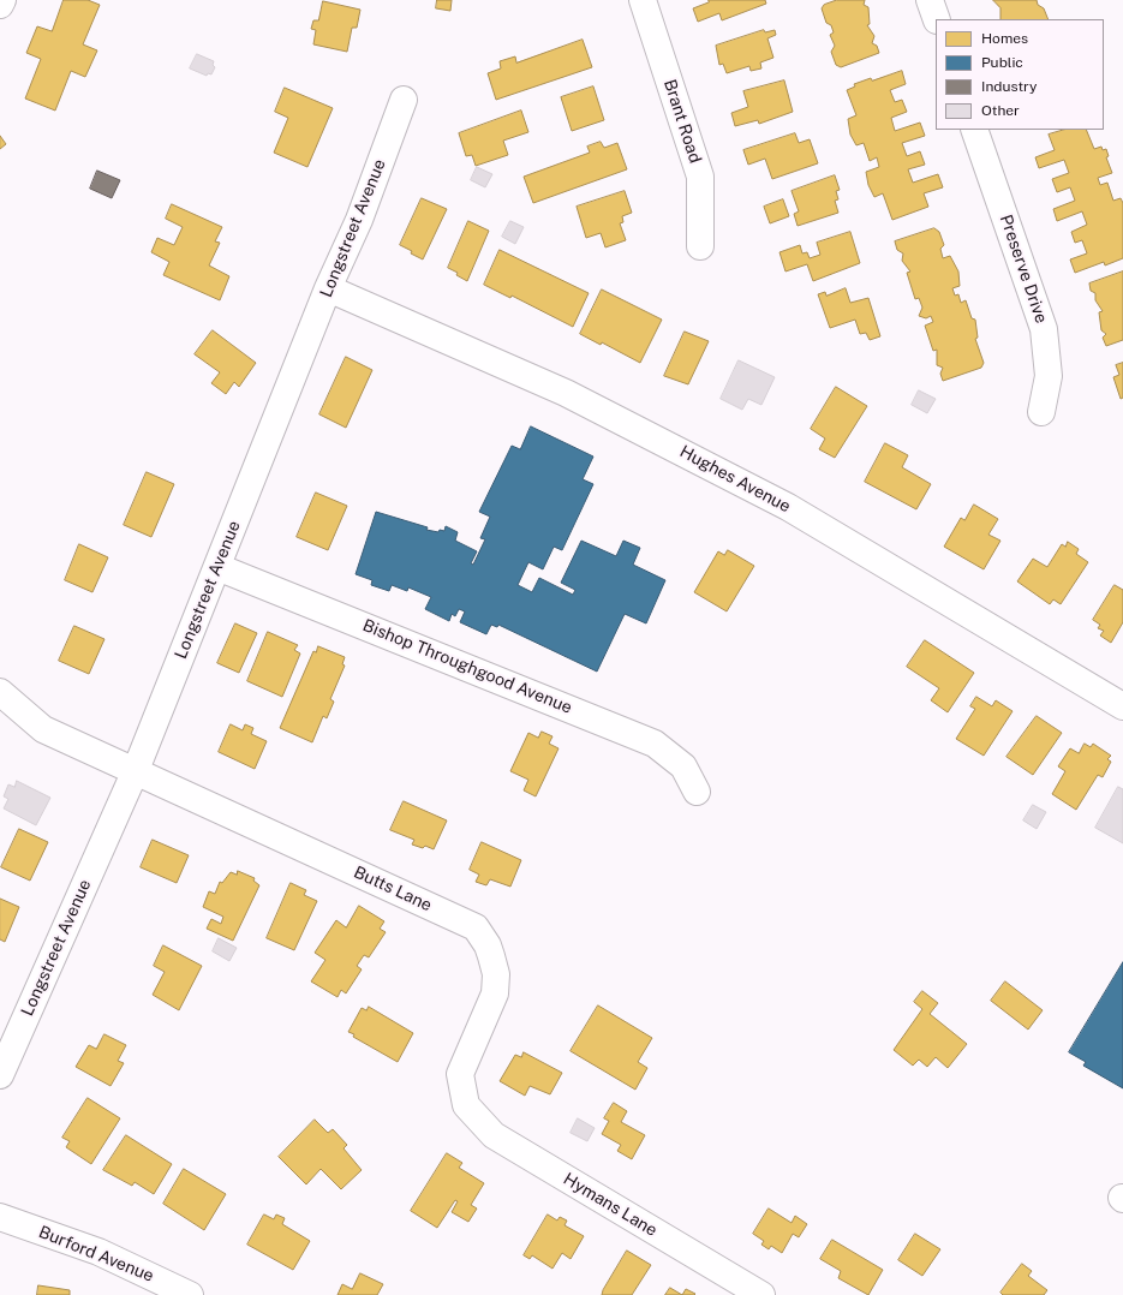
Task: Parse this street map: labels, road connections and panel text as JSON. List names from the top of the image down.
{
  "streets": {
    "street": [
      "Brant Road",
      "Longstreet Avenue",
      "Preserve Drive",
      "Hughes Avenue",
      "Bishop Throughgood Avenue",
      "Butts Lane",
      "Hymans Lane",
      "Burford Avenue"
    ]
  },
  "crossings": [
    ["Longstreet Avenue", "Hughes Avenue"],
    ["Longstreet Avenue", "Bishop Throughgood Avenue"],
    ["Longstreet Avenue", "Butts Lane"],
    ["Butts Lane", "Hymans Lane"]
  ],
  "legend": [
    "Homes",
    "Public",
    "Industry",
    "Other"
  ]
}
